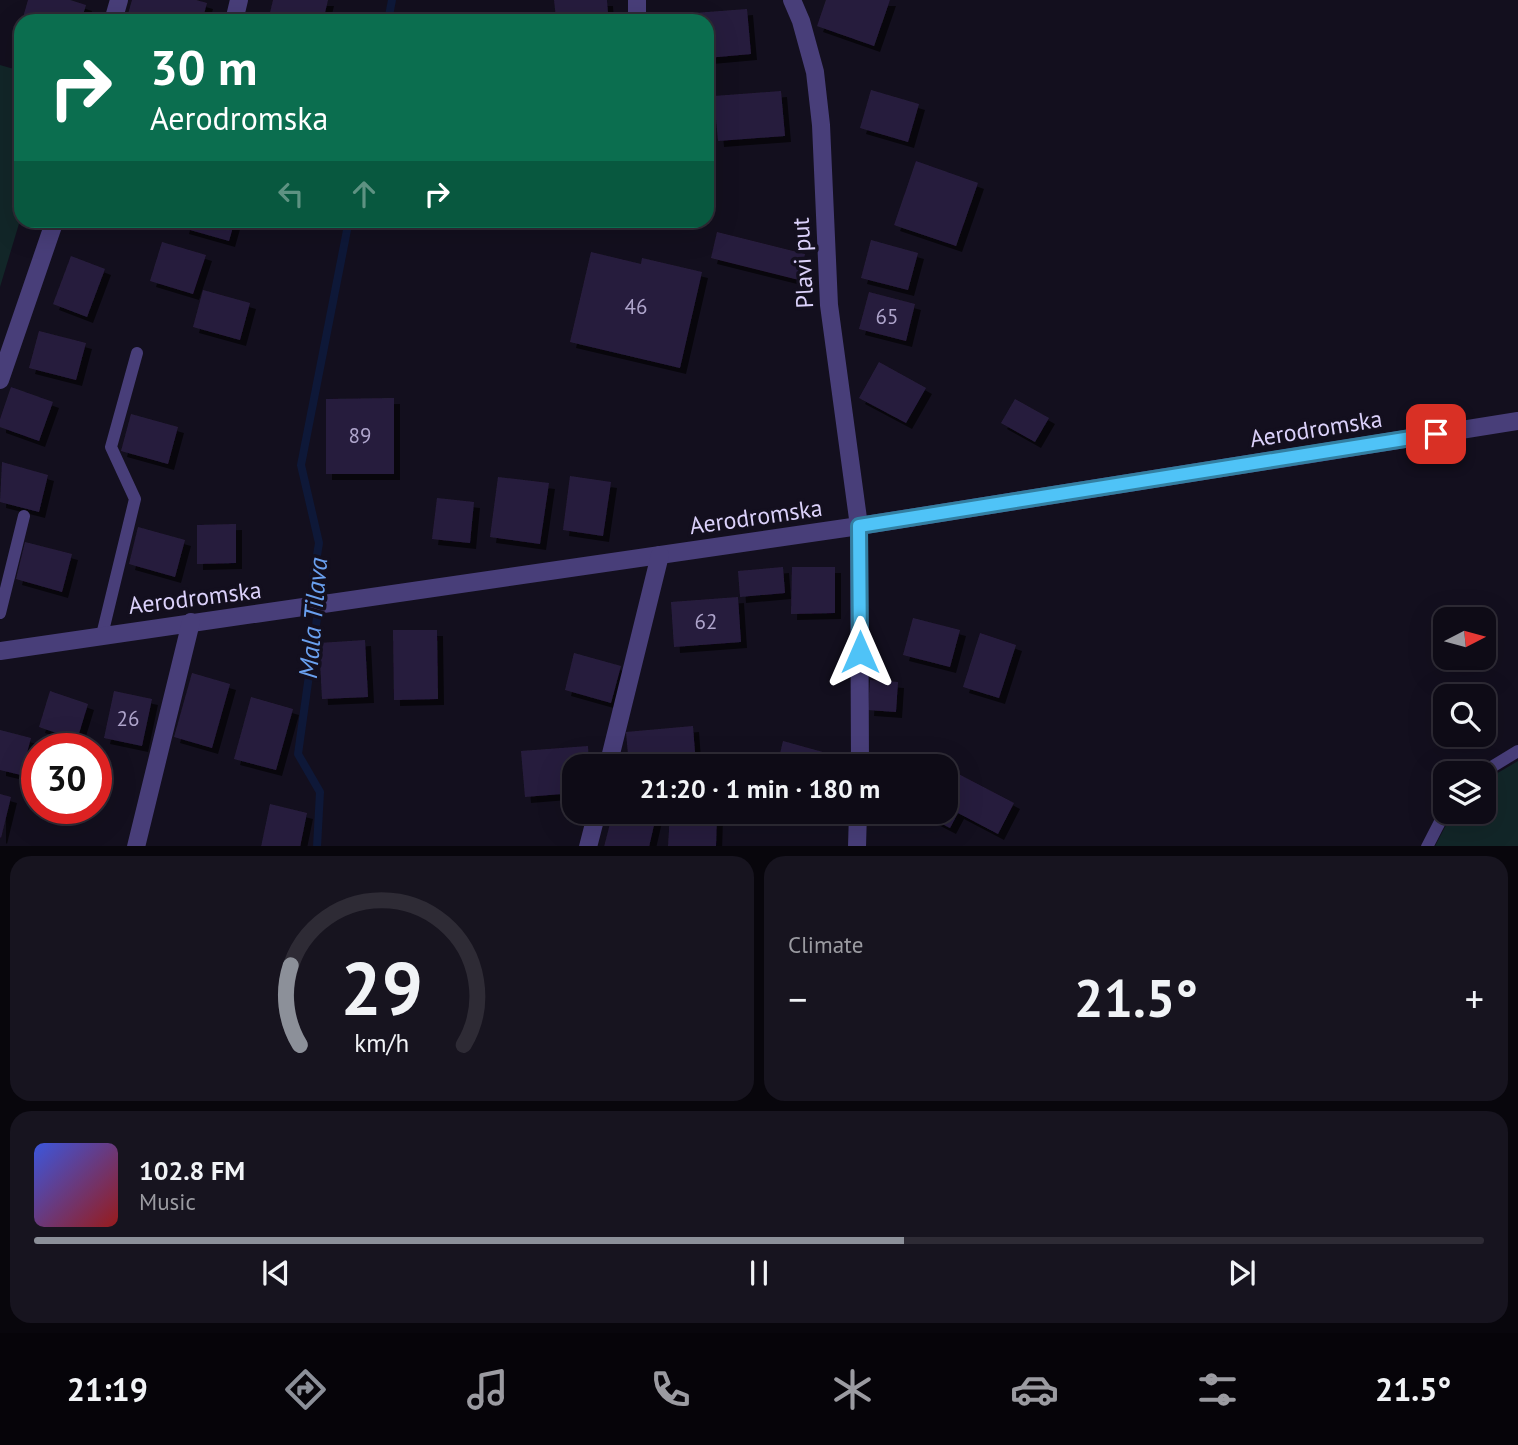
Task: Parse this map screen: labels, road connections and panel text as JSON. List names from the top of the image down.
{
  "streets": {
    "street": ["Plavi put", "Aerodromska"]
  },
  "crossings": [
    ["Plavi put", "Aerodromska"]
  ],
  "water": ["Mala Tilava"],
  "house_numbers": [
    "46",
    "65",
    "89",
    "62",
    "26"
  ],
  "north": "right",
  "page": {
    "turn": ["30 m", "Aerodromska"],
    "limit": "30",
    "trip": "21:20 · 1 min · 180 m",
    "tile": "Climate",
    "heat": ["−", "21.5°", "+"],
    "song": ["102.8 FM", "Music"],
    "tabs": ["21:19", "21.5°"],
    "gauge": ["29", "km/h"]
  }
}
